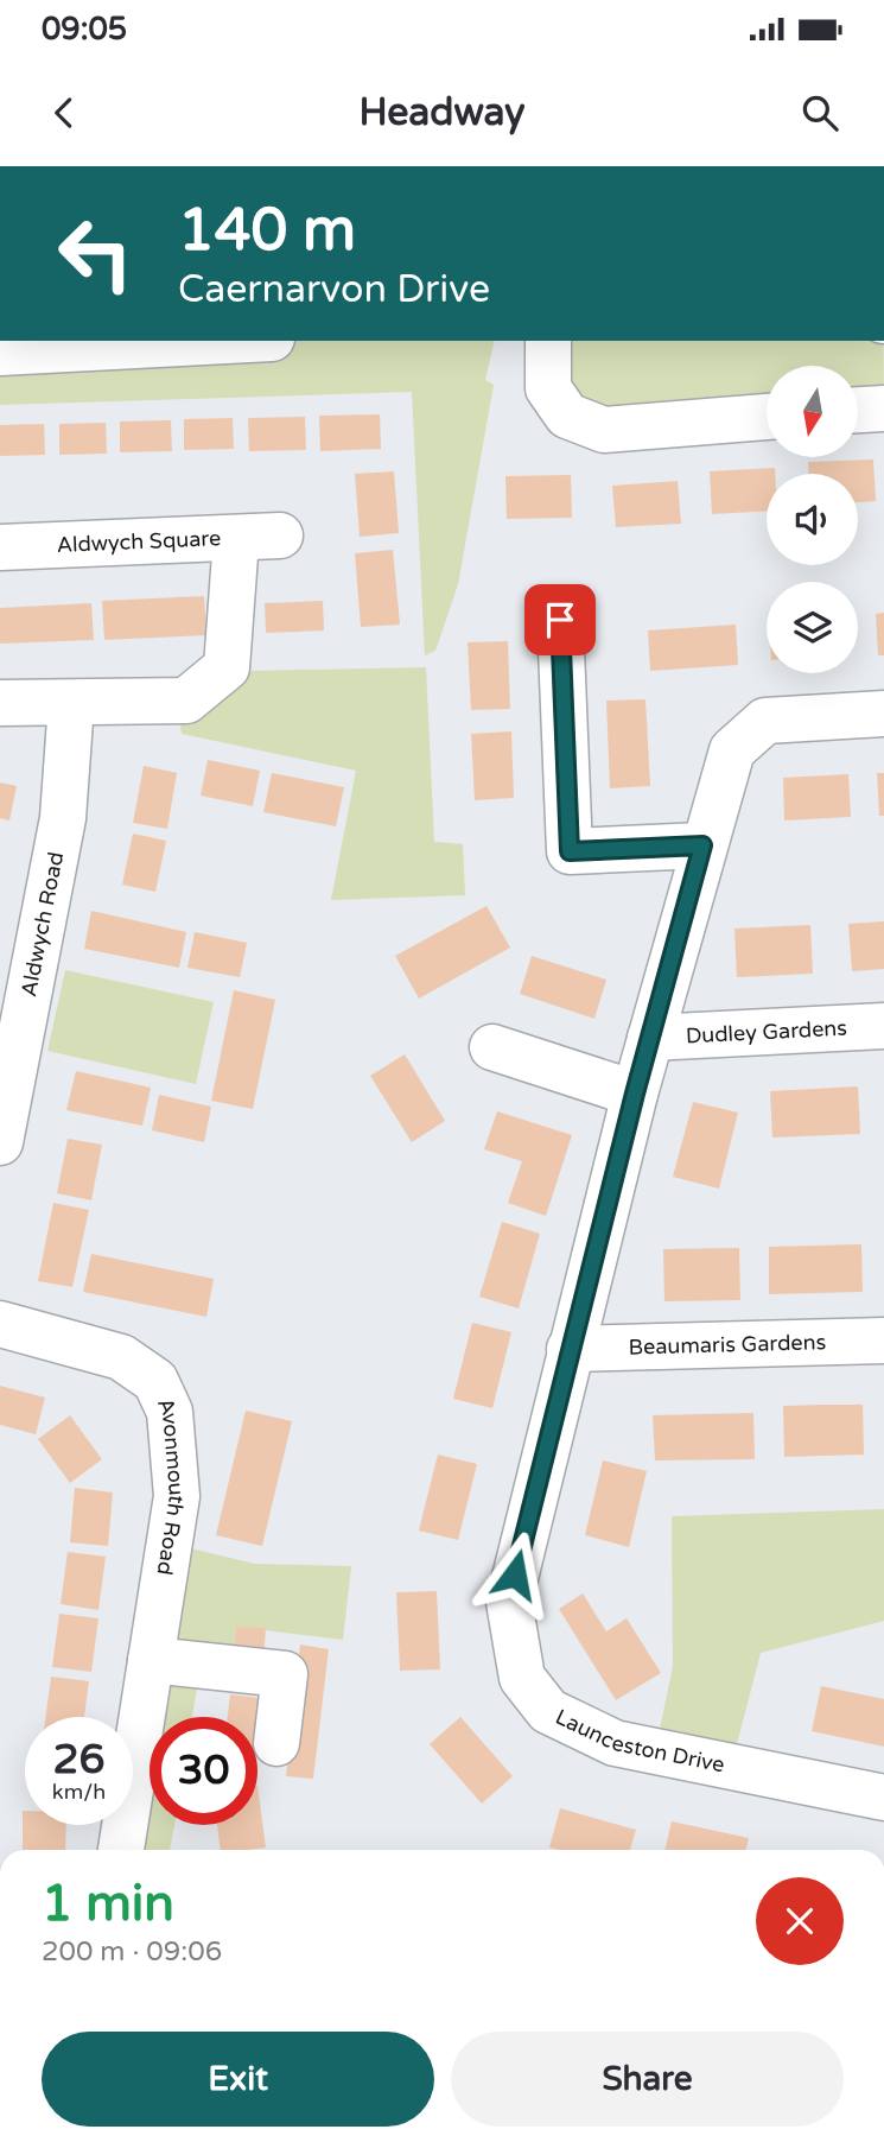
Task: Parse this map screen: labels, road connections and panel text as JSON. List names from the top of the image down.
{
  "streets": {
    "street": [
      "Aldwych Square",
      "Aldwych Road",
      "Dudley Gardens",
      "Beaumaris Gardens",
      "Avonmouth Road",
      "Launceston Drive"
    ]
  },
  "crossings": [
    ["Dudley Gardens", "Launceston Drive"],
    ["Beaumaris Gardens", "Launceston Drive"]
  ],
  "north": "bottom",
  "page": {
    "status": "09:05",
    "header": "Headway",
    "turn": ["140 m", "Caernarvon Drive"],
    "speed": "26 km/h",
    "limit": "30",
    "heading": ["1 min", "200 m · 09:06"],
    "buttons": ["Exit", "Share"]
  }
}
